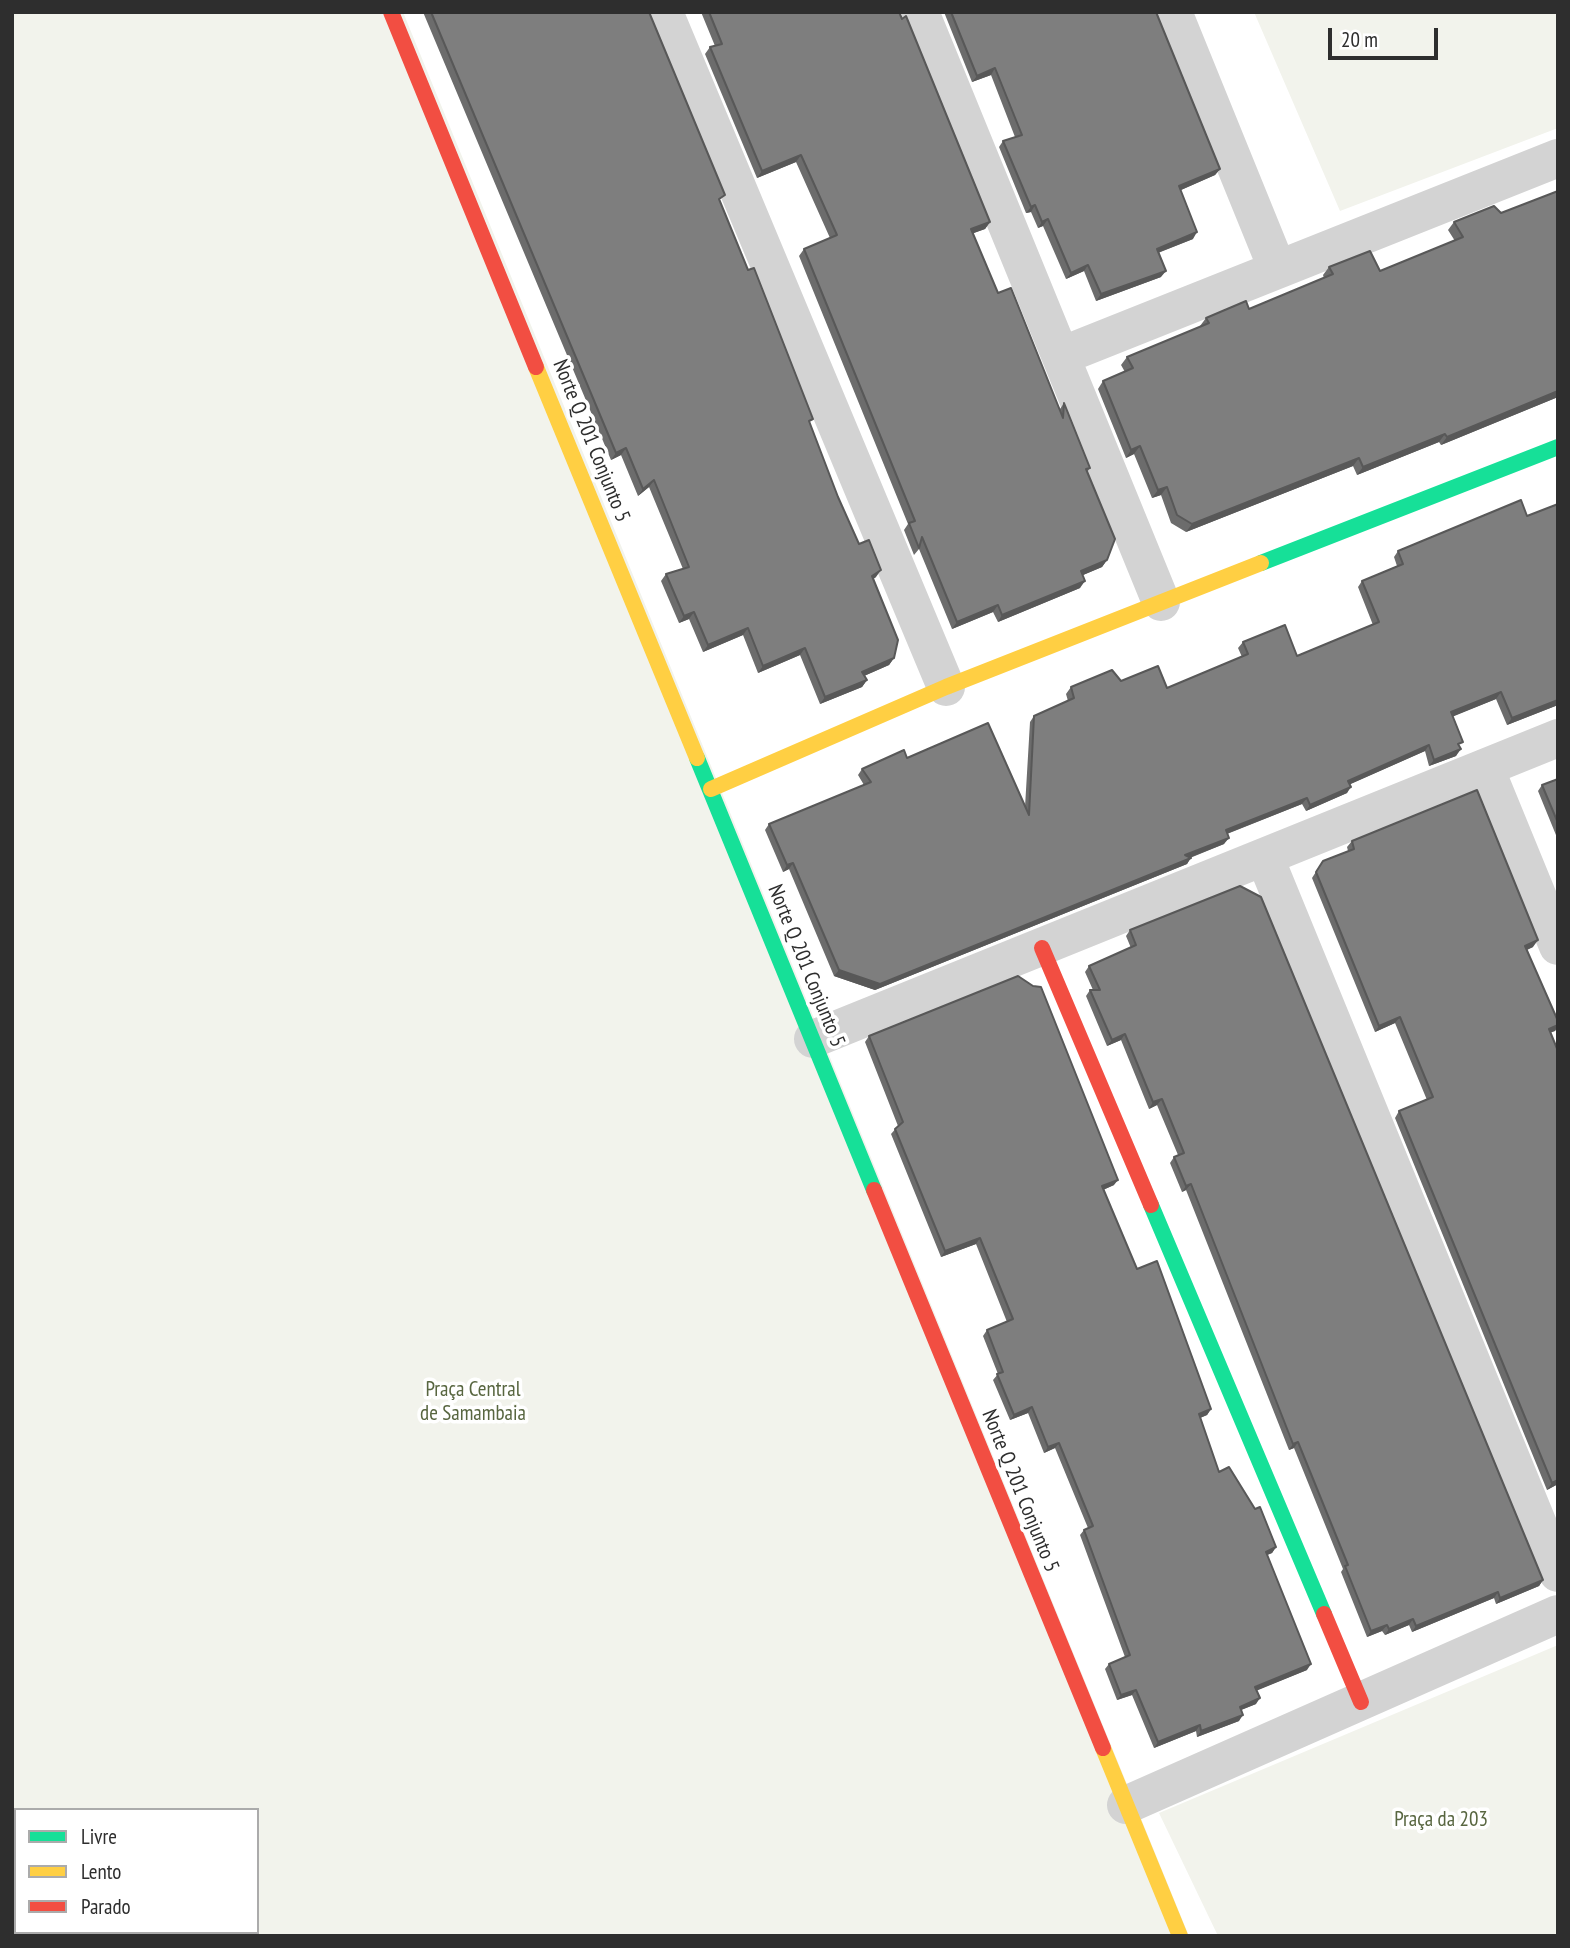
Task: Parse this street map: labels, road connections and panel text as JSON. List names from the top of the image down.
{
  "streets": {
    "street": ["Norte Q 201 Conjunto 5"]
  },
  "parks": ["Praça Central de Samambaia", "Praça da 203"],
  "legend": ["Livre", "Lento", "Parado"],
  "scale_bar": "20 m"
}
